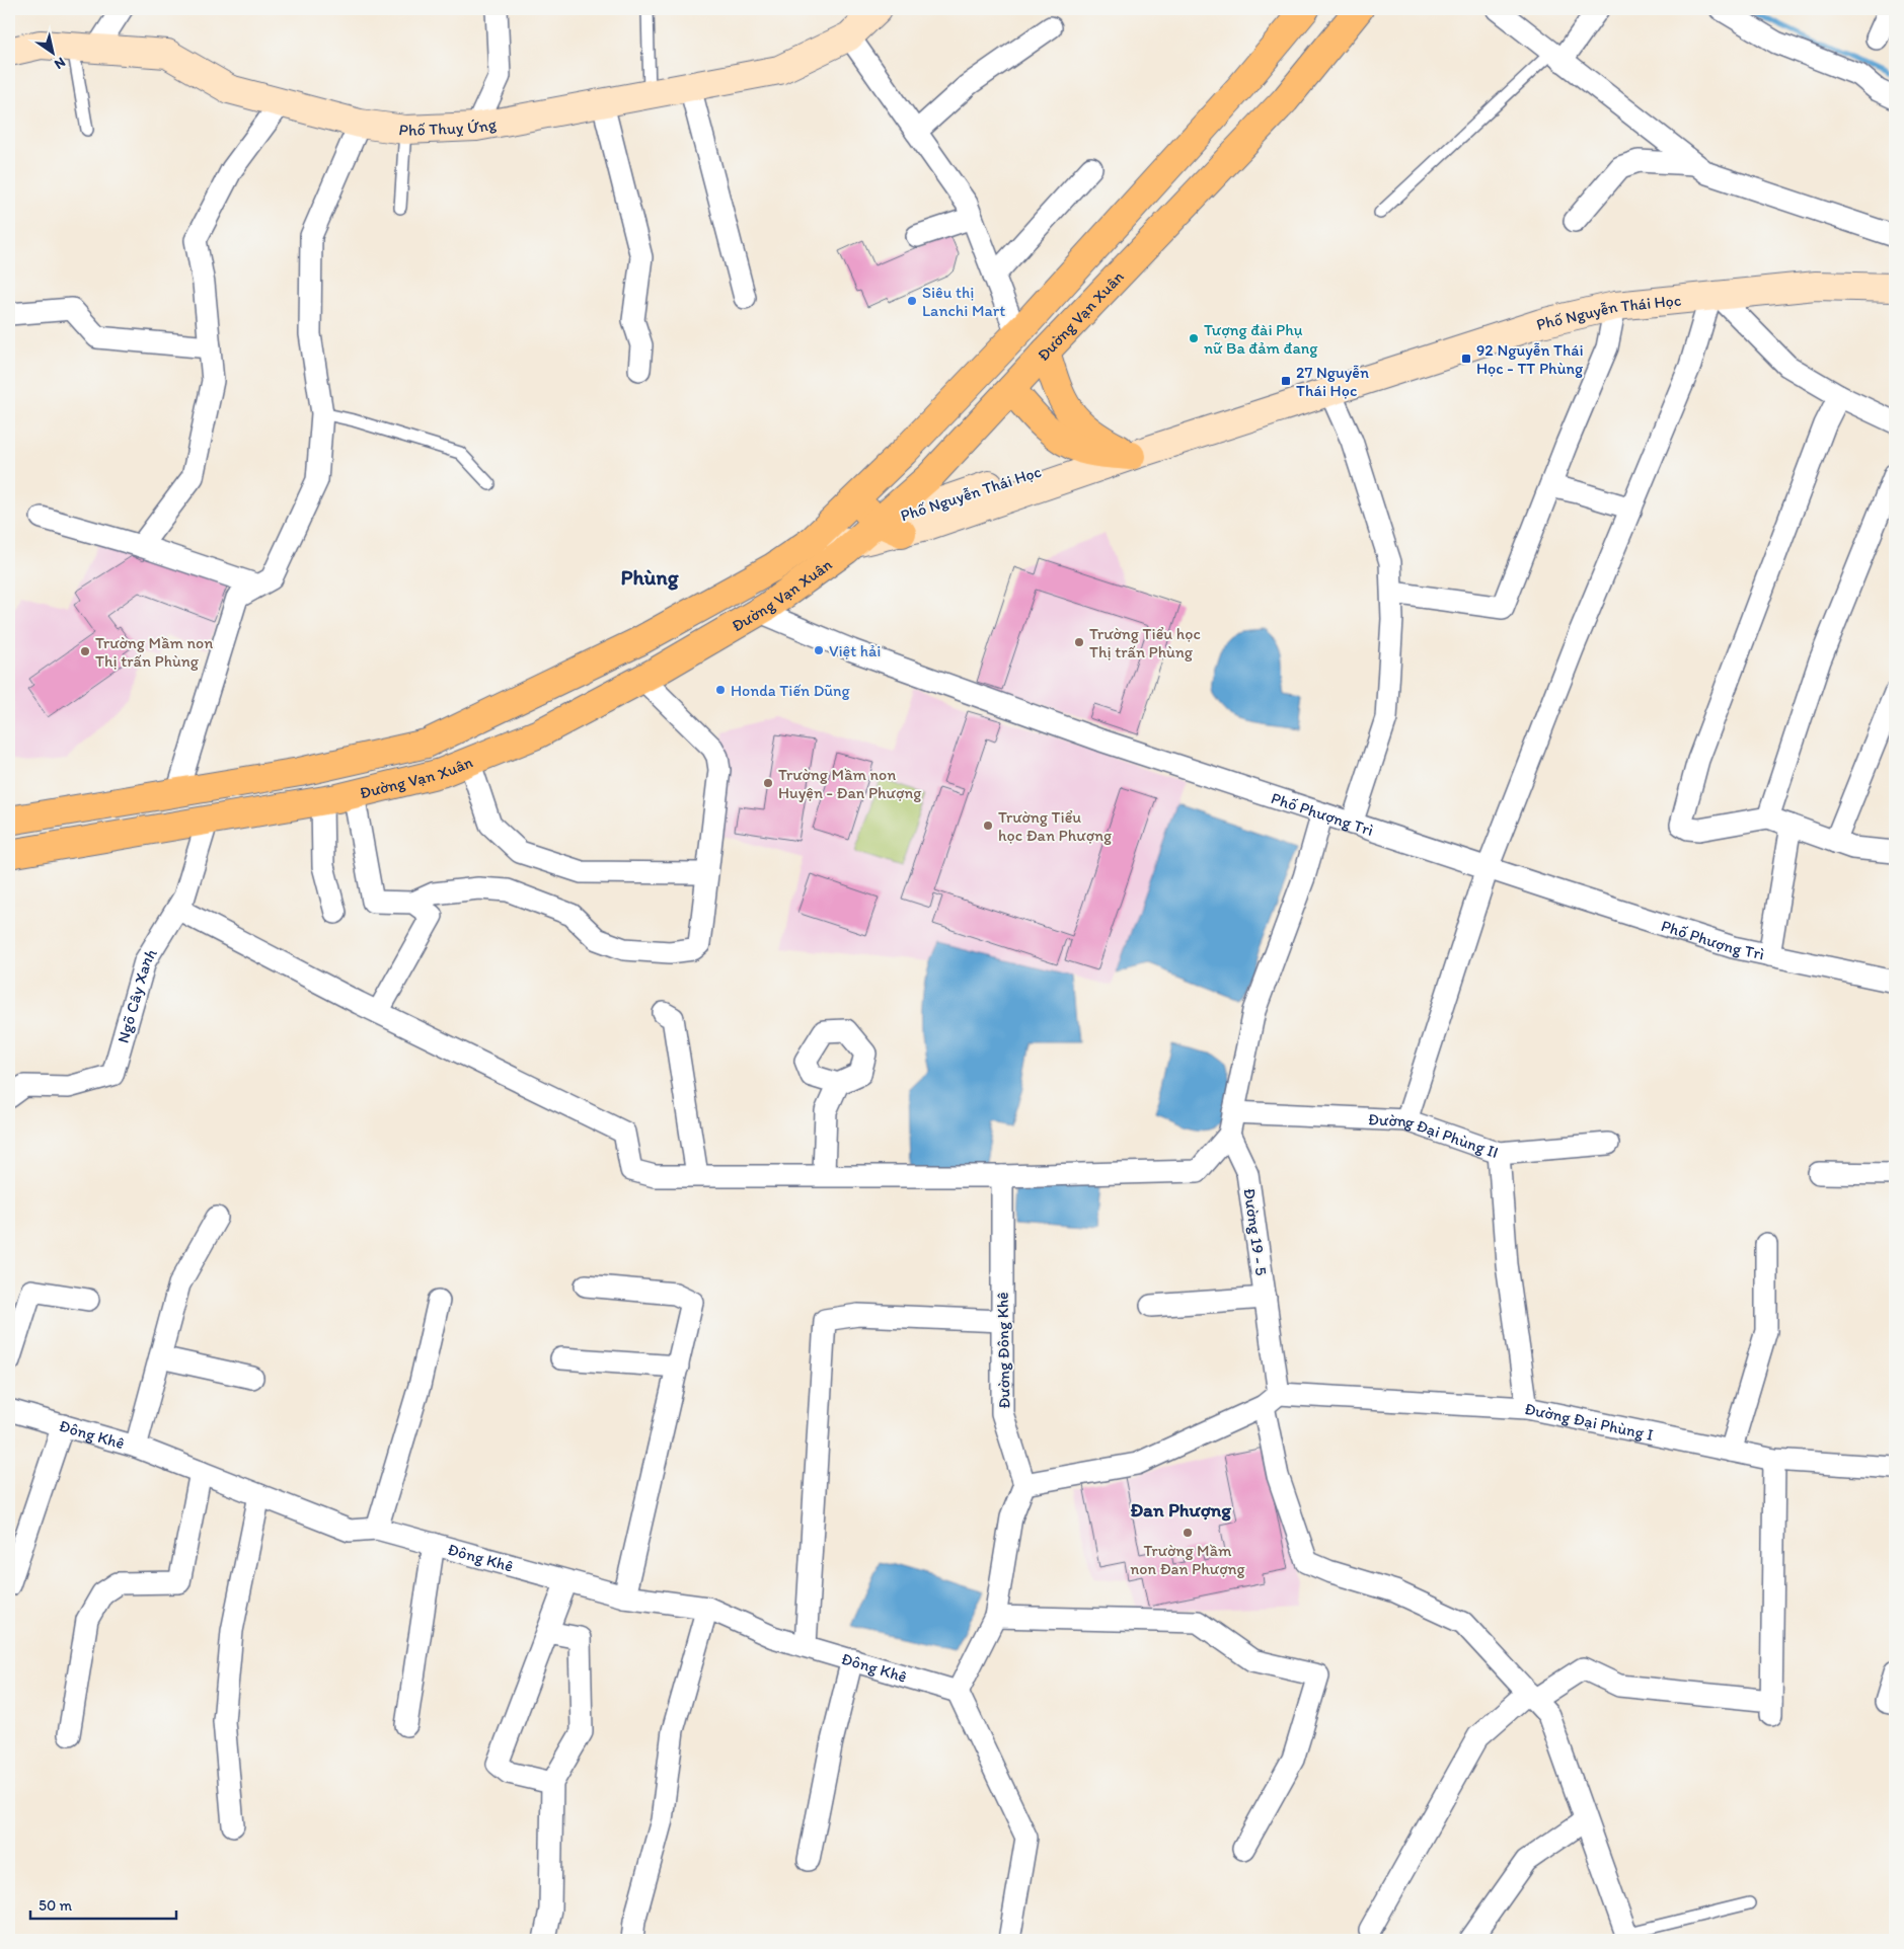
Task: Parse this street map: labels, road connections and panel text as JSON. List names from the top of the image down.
{
  "streets": {
    "highway": ["Đường Vạn Xuân"],
    "main road": ["Phố Thuỵ Ứng", "Phố Nguyễn Thái Học"],
    "street": [
      "Phố Phượng Trì",
      "Ngõ Cây Xanh",
      "Đường Đại Phùng II",
      "Đường 19 - 5",
      "Đường Đông Khê",
      "Đường Đại Phùng I",
      "Đông Khê"
    ]
  },
  "crossings": [
    ["Phố Nguyễn Thái Học", "Đường Vạn Xuân"],
    ["Đường Vạn Xuân", "Phố Phượng Trì"],
    ["Đường Vạn Xuân", "Ngõ Cây Xanh"],
    ["Đường Đại Phùng II", "Đường Đại Phùng I"],
    ["Đường 19 - 5", "Đường Đại Phùng I"]
  ],
  "districts": ["Phùng", "Đan Phượng"],
  "places": {
    "other": [
      "Siêu thị Lanchi Mart",
      "Tượng đài Phụ nữ Ba đảm đang",
      "Trường Tiểu học Thị trấn Phùng",
      "Việt hải",
      "Trường Mầm non Thị trấn Phùng",
      "Honda Tiến Dũng",
      "Trường Mầm non Huyện - Đan Phượng",
      "Trường Tiểu học Đan Phượng",
      "Trường Mầm non Đan Phượng"
    ],
    "transit": ["92 Nguyễn Thái Học - TT Phùng", "27 Nguyễn Thái Học"]
  },
  "scale_bar": "50 m",
  "north": "bottom right"
}
